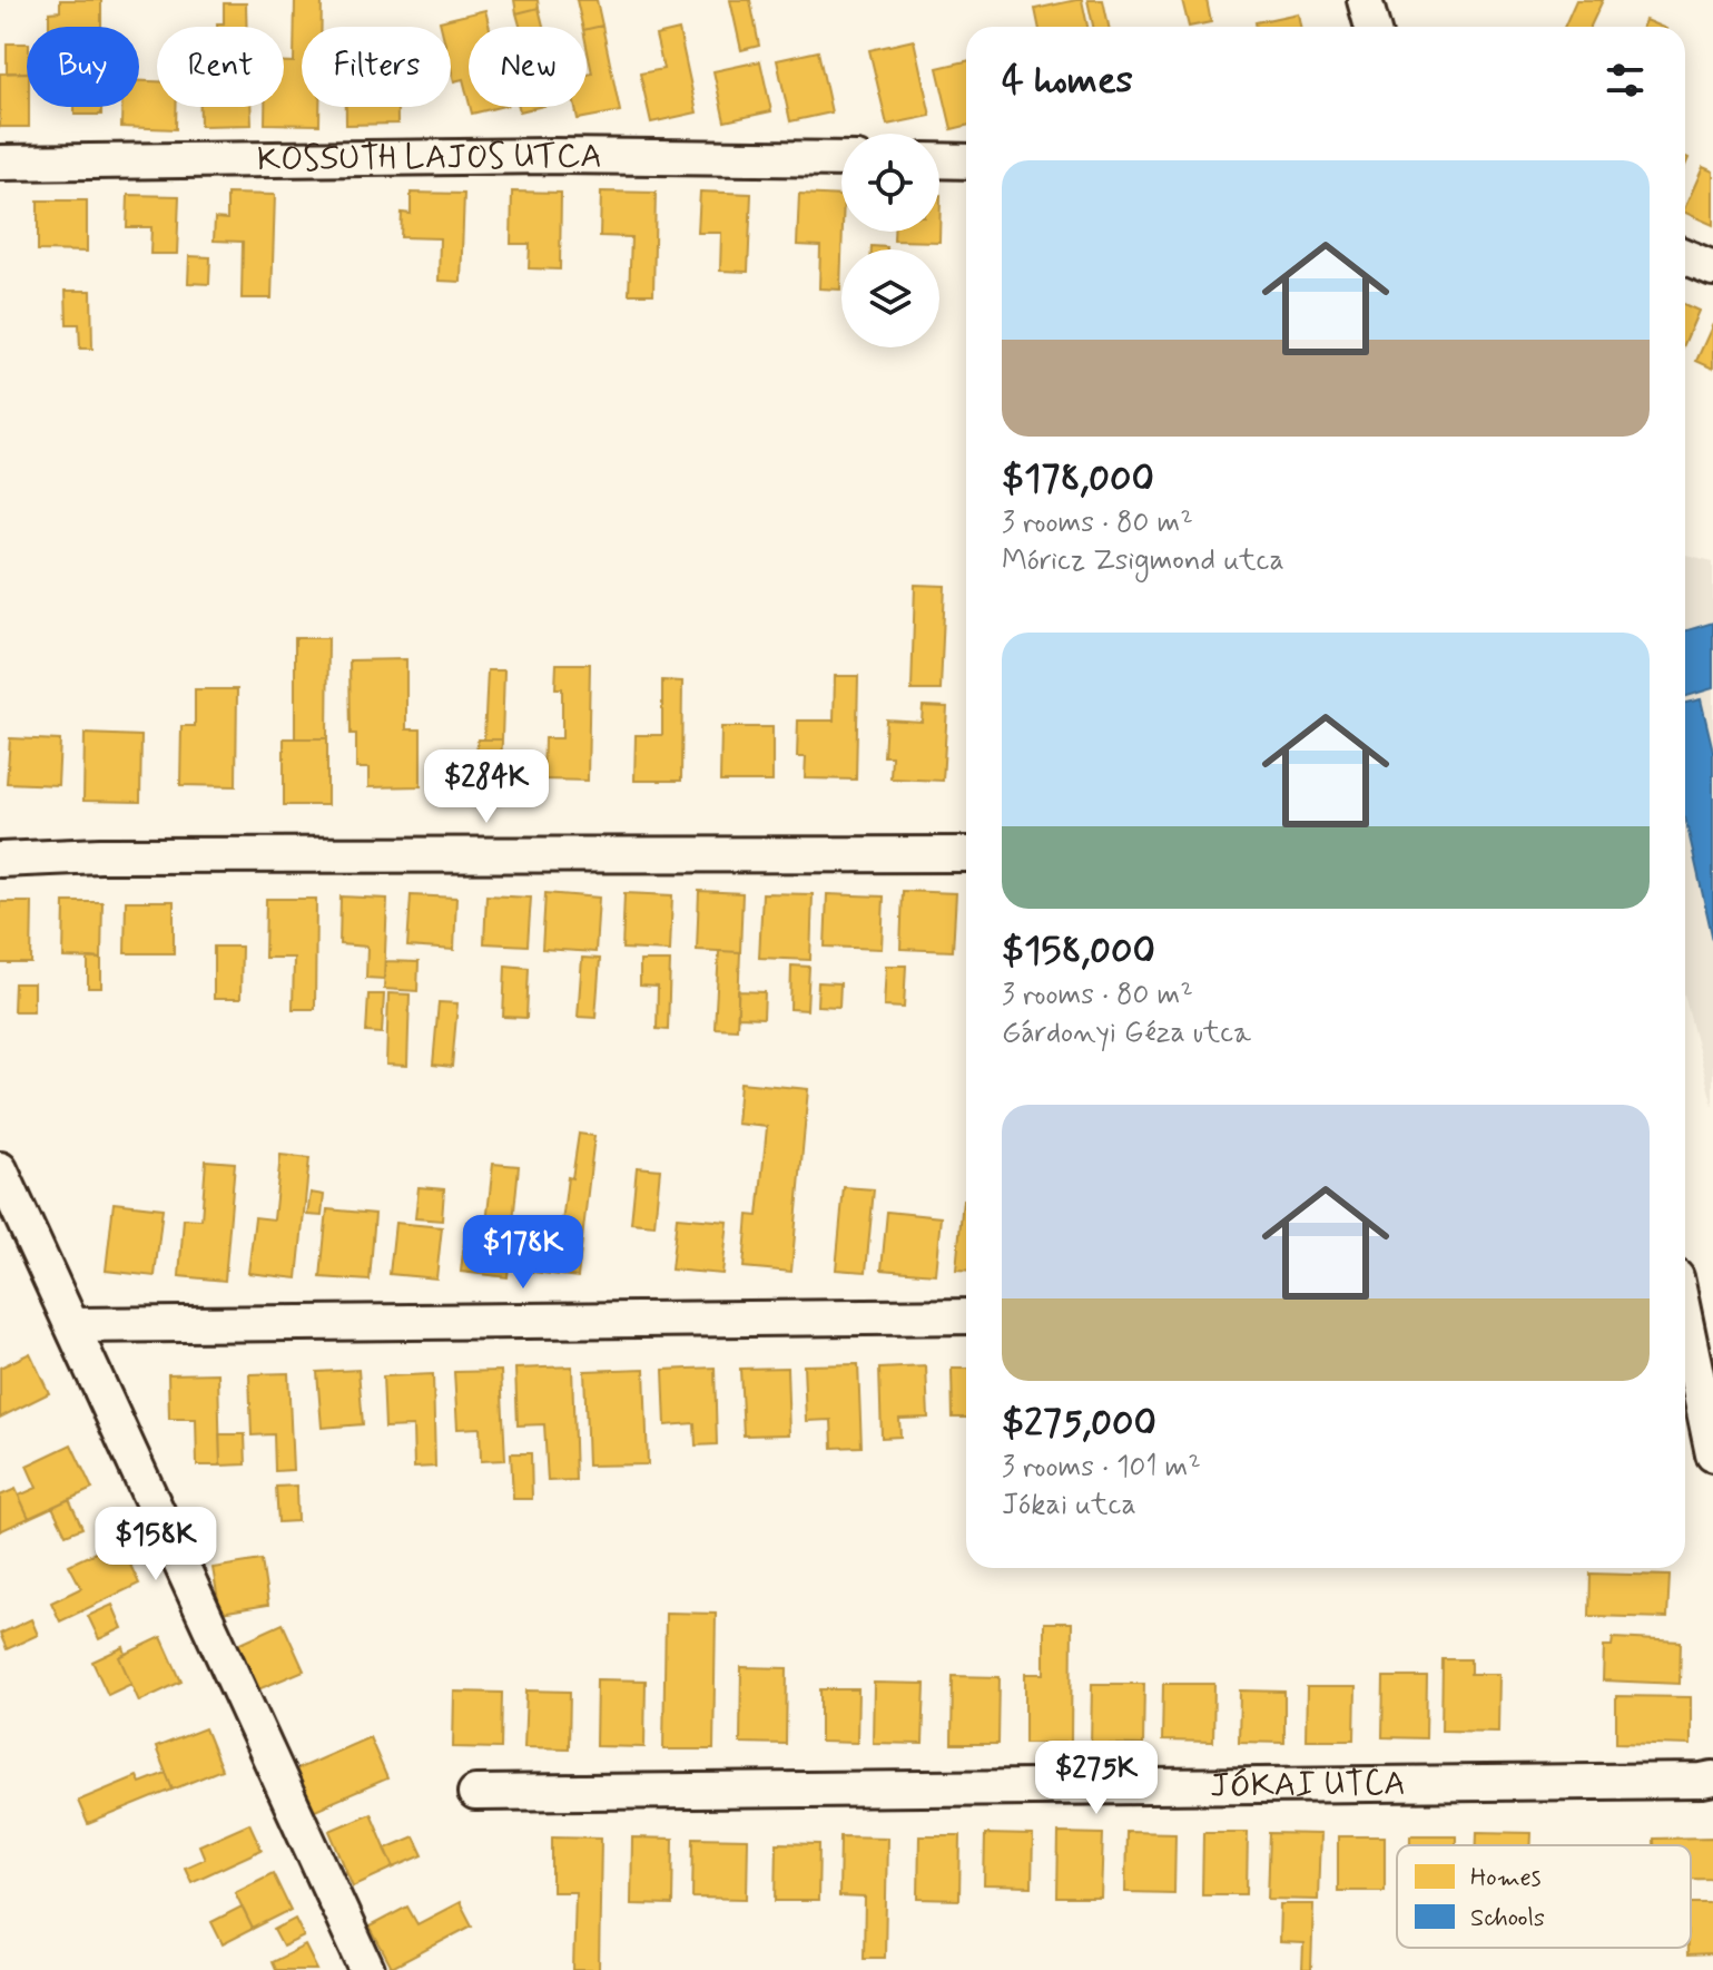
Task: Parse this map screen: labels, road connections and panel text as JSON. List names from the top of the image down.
{
  "streets": {
    "street": ["KOSSUTH LAJOS UTCA", "JÓKAI UTCA"]
  },
  "legend": ["Homes", "Schools"],
  "page": {
    "chip": [
      "Buy",
      "Rent",
      "Filters",
      "New"
    ],
    "heading": "4 homes",
    "list": [
      {
        "name": "$178,000",
        "note": "3 rooms · 80 m² · Móricz Zsigmond utca"
      },
      {
        "name": "$158,000",
        "note": "3 rooms · 80 m² · Gárdonyi Géza utca"
      },
      {
        "name": "$275,000",
        "note": "3 rooms · 101 m² · Jókai utca"
      }
    ],
    "price": [
      "$284K",
      "$178K",
      "$158K",
      "$275K"
    ]
  }
}
